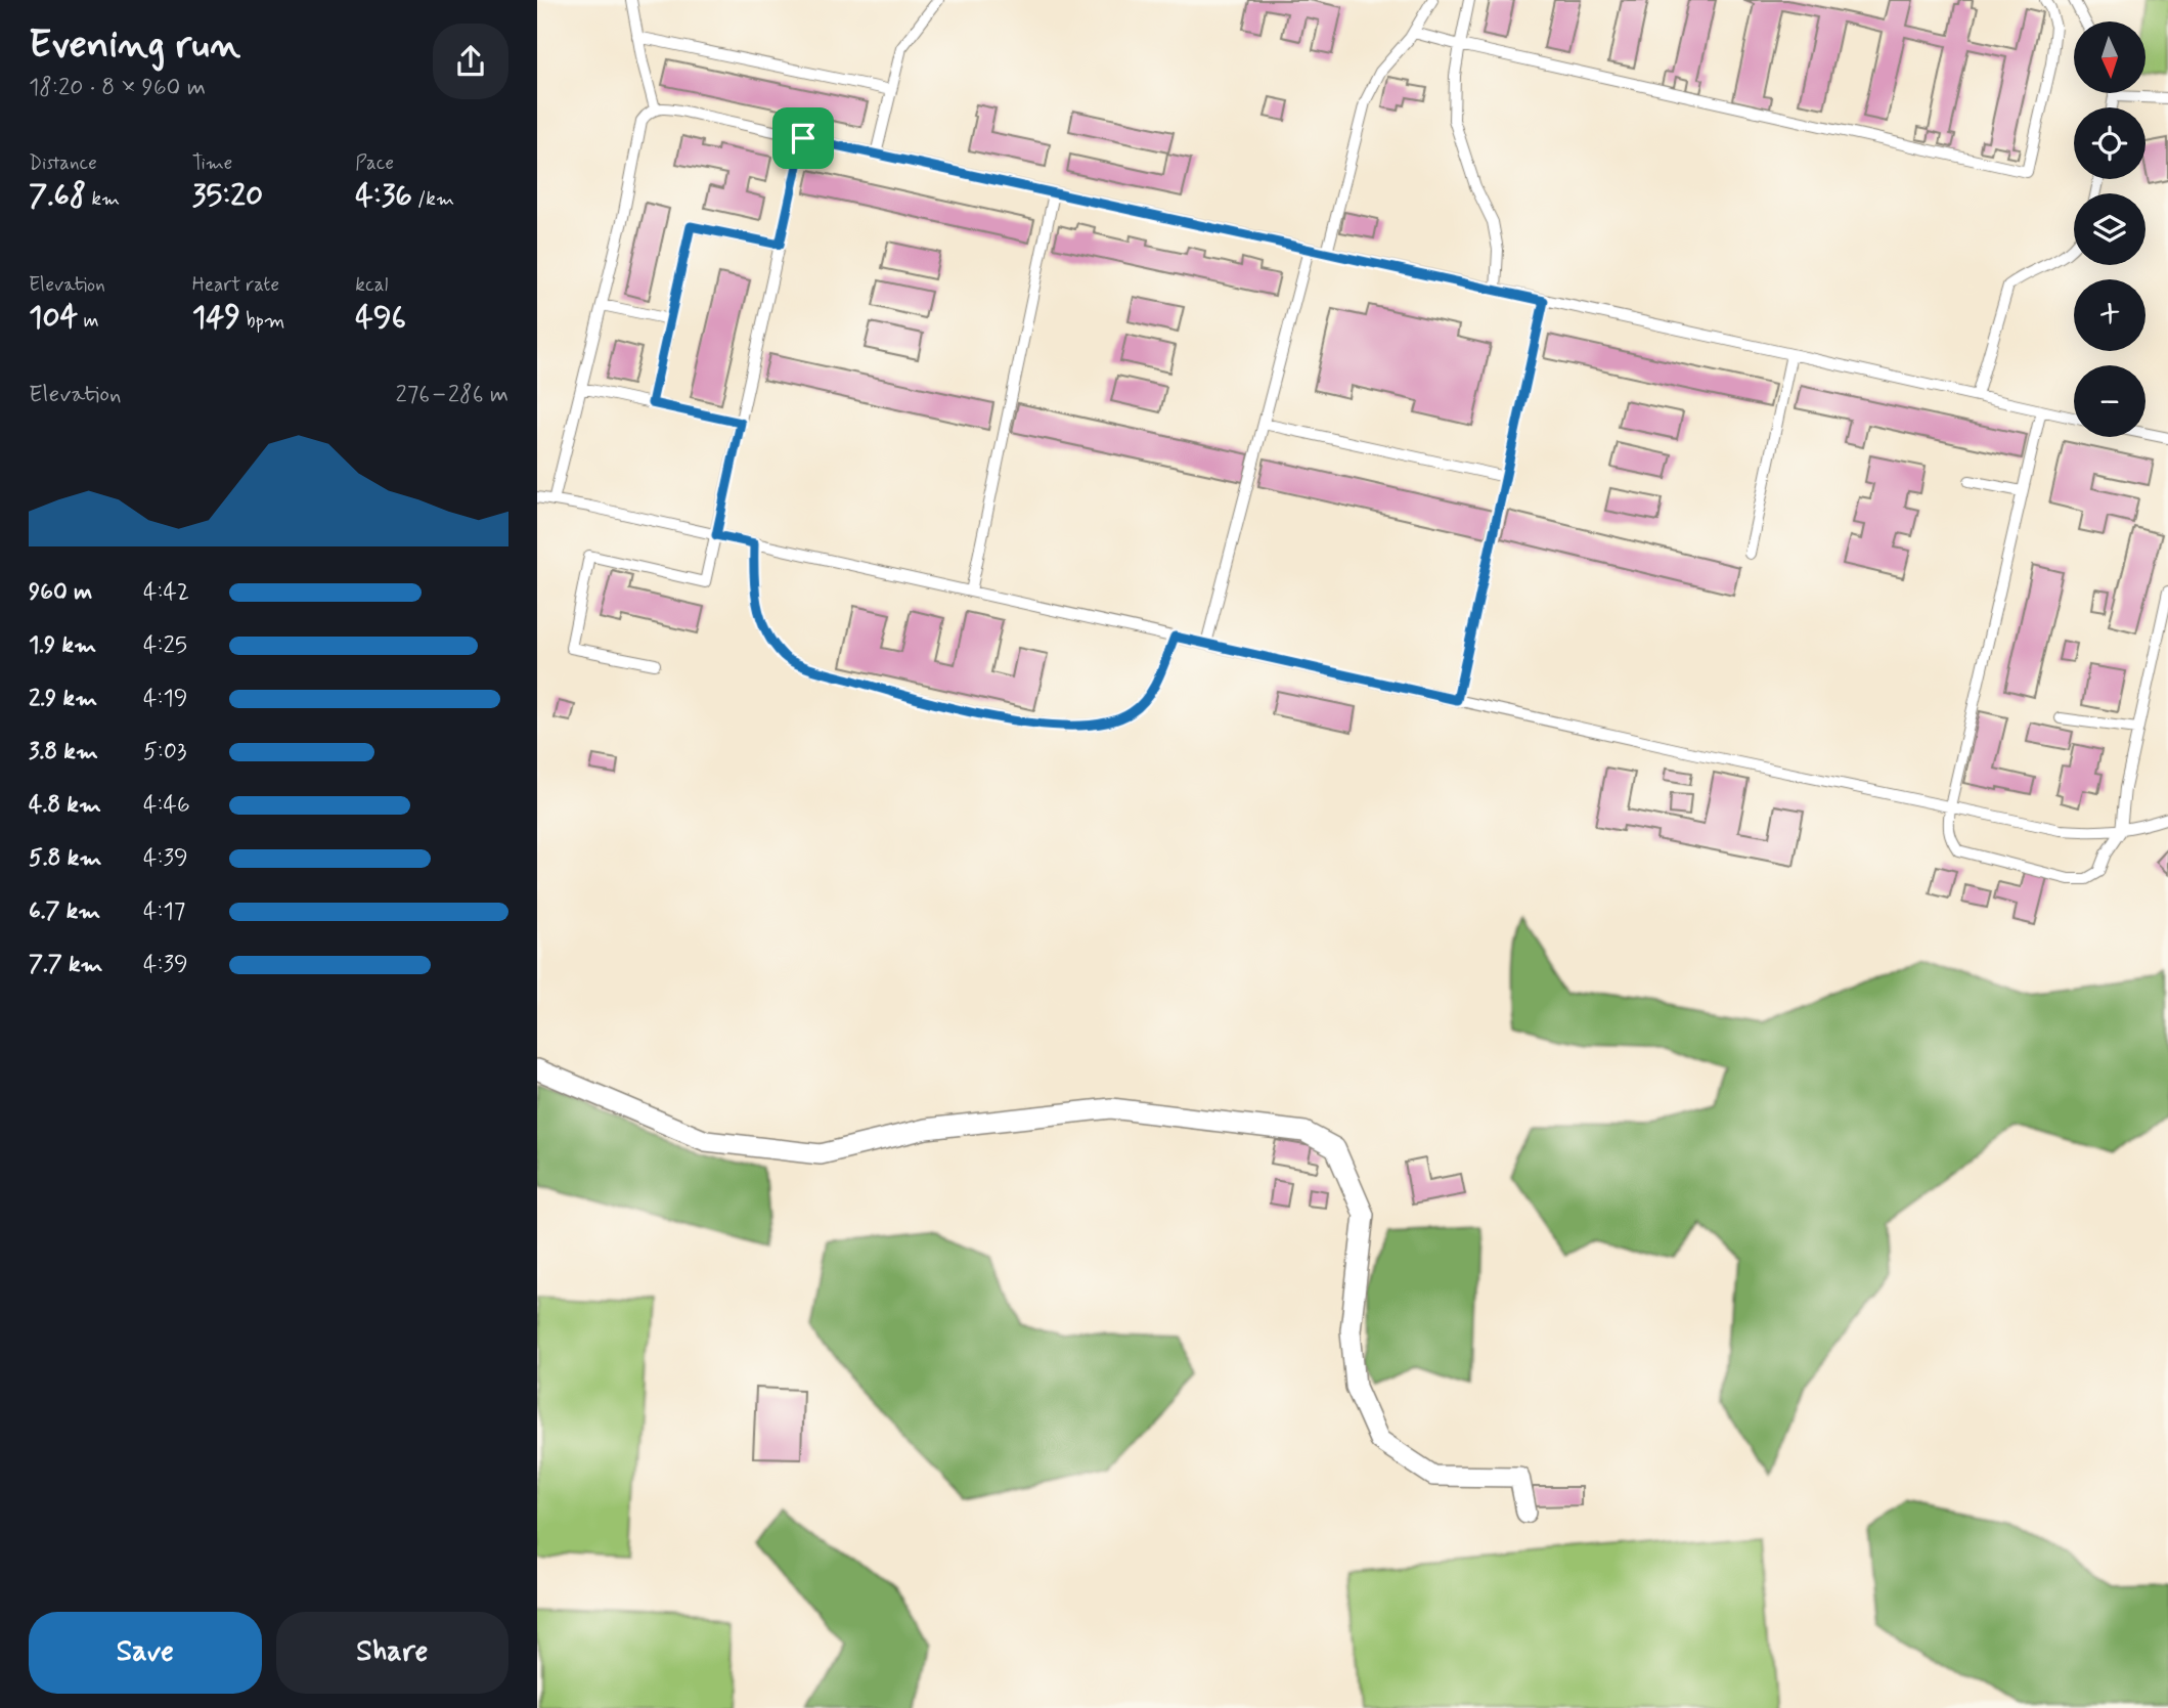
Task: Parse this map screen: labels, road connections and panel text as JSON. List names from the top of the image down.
{
  "north": "bottom",
  "page": {
    "heading": ["Evening run", "18:20 · 8 × 960 m"],
    "map_buttons": ["+", "−"],
    "stats": [
      ["Distance", "7.68 km"],
      ["Time", "35:20"],
      ["Pace", "4:36 /km"],
      ["Elevation", "104 m"],
      ["Heart rate", "149 bpm"],
      ["kcal", "496"]
    ],
    "chart": ["Elevation", "276–286 m"],
    "list": [
      {
        "name": "960 m",
        "note": "4:42"
      },
      {
        "name": "1.9 km",
        "note": "4:25"
      },
      {
        "name": "2.9 km",
        "note": "4:19"
      },
      {
        "name": "3.8 km",
        "note": "5:03"
      },
      {
        "name": "4.8 km",
        "note": "4:46"
      },
      {
        "name": "5.8 km",
        "note": "4:39"
      },
      {
        "name": "6.7 km",
        "note": "4:17"
      },
      {
        "name": "7.7 km",
        "note": "4:39"
      }
    ],
    "buttons": ["Save", "Share"]
  }
}
